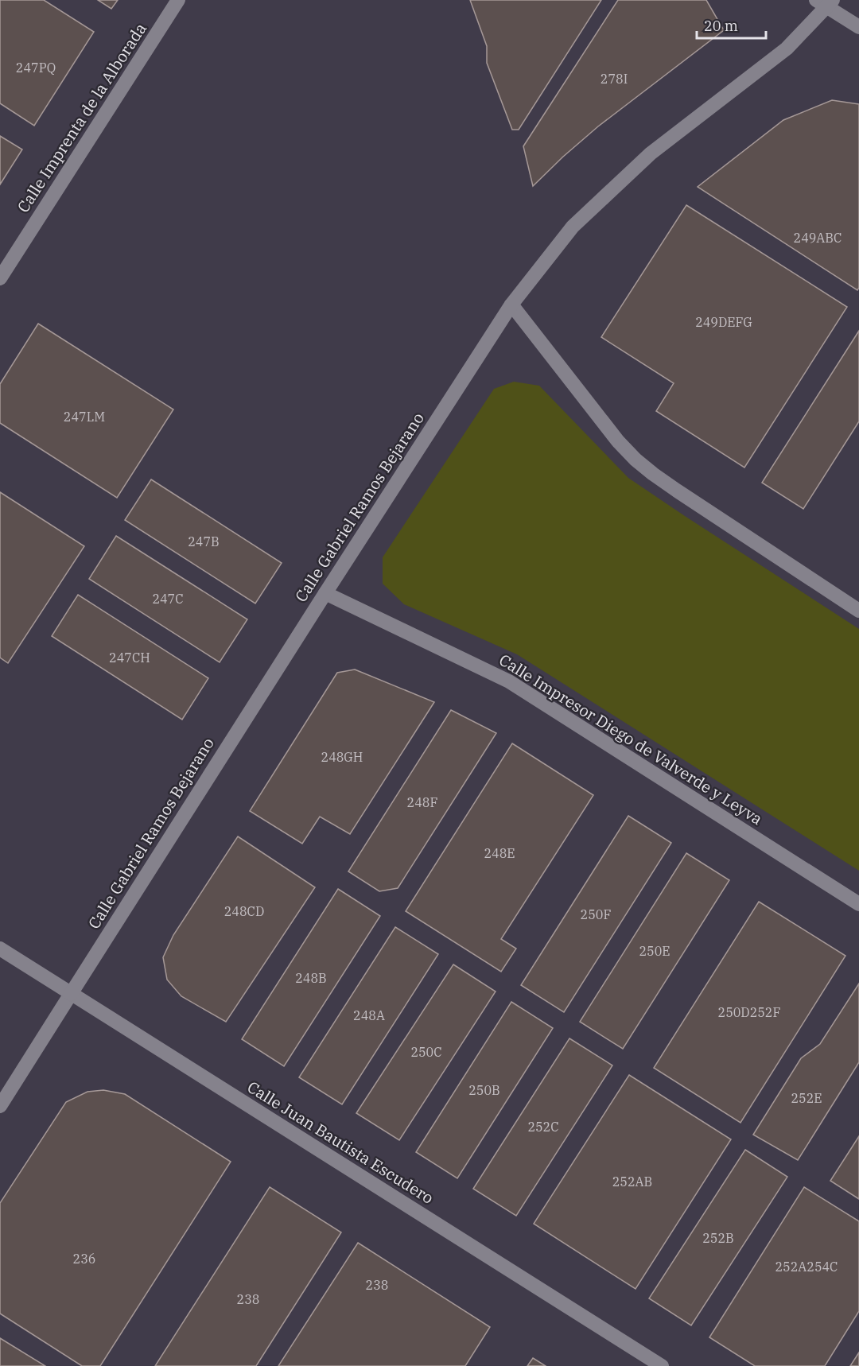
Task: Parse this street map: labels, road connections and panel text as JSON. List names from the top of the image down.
{
  "streets": {
    "street": [
      "Calle Imprenta de la Alborada",
      "Calle Gabriel Ramos Bejarano",
      "Calle Impresor Diego de Valverde y Leyva",
      "Calle Juan Bautista Escudero"
    ]
  },
  "crossings": [
    ["Calle Gabriel Ramos Bejarano", "Calle Impresor Diego de Valverde y Leyva"],
    ["Calle Gabriel Ramos Bejarano", "Calle Juan Bautista Escudero"]
  ],
  "house_numbers": [
    "247PQ",
    "278I",
    "249ABC",
    "249DEFG",
    "247LM",
    "247B",
    "247C",
    "247CH",
    "248GH",
    "248F",
    "248E",
    "248CD",
    "250F",
    "250E",
    "248B",
    "250D252F",
    "248A",
    "250C",
    "250B",
    "252E",
    "252C",
    "252AB",
    "252B",
    "236",
    "252A254C",
    "238",
    "238"
  ],
  "scale_bar": "20 m"
}
